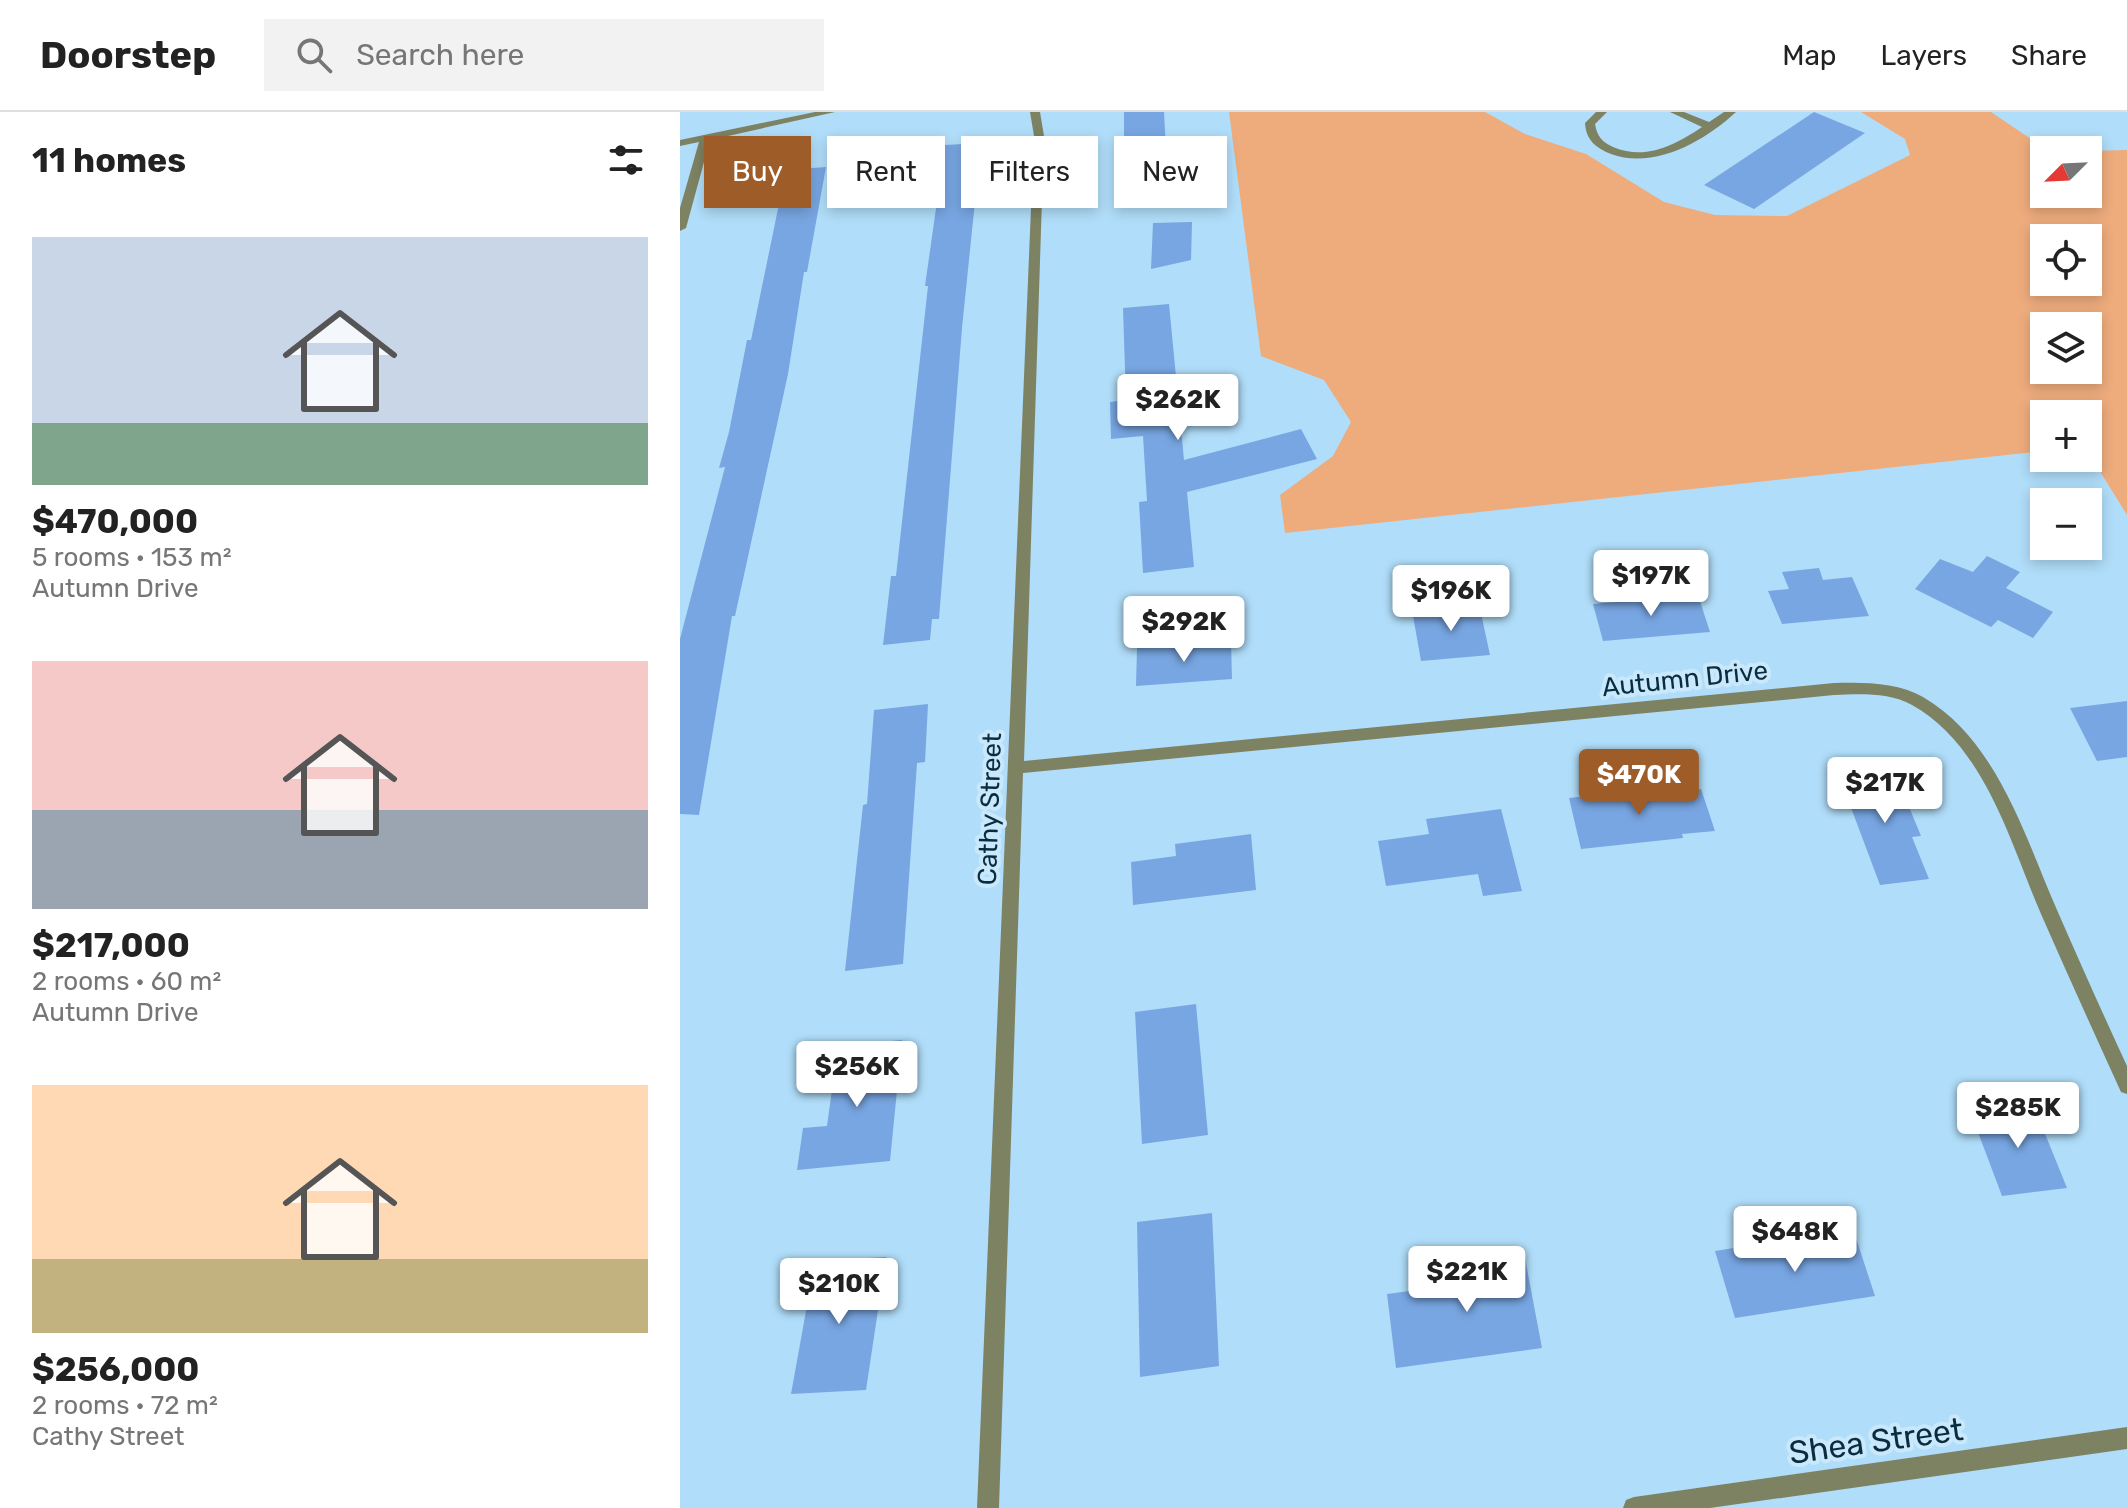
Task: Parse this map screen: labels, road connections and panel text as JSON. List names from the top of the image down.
{
  "streets": {
    "street": ["Autumn Drive", "Cathy Street", "Shea Street"]
  },
  "crossings": [
    ["Autumn Drive", "Cathy Street"]
  ],
  "north": "bottom left",
  "page": {
    "header": "Doorstep",
    "search": "Search here",
    "nav": ["Map", "Layers", "Share"],
    "heading": "11 homes",
    "map_buttons": ["+", "−"],
    "chip": [
      "Buy",
      "Rent",
      "Filters",
      "New"
    ],
    "list": [
      {
        "name": "$470,000",
        "note": "5 rooms · 153 m² · Autumn Drive"
      },
      {
        "name": "$217,000",
        "note": "2 rooms · 60 m² · Autumn Drive"
      },
      {
        "name": "$256,000",
        "note": "2 rooms · 72 m² · Cathy Street"
      }
    ],
    "price": [
      "$262K",
      "$197K",
      "$196K",
      "$292K",
      "$470K",
      "$217K",
      "$256K",
      "$285K",
      "$648K",
      "$221K",
      "$210K"
    ]
  }
}
